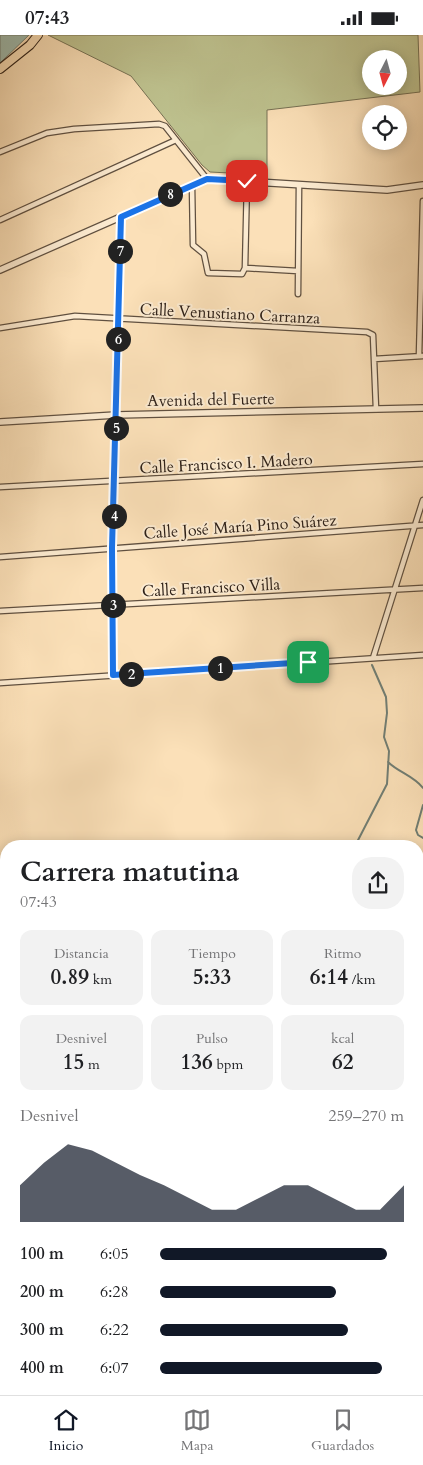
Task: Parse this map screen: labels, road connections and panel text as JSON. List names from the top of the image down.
{
  "streets": {
    "street": [
      "Calle Venustiano Carranza",
      "Avenida del Fuerte",
      "Calle Francisco I. Madero",
      "Calle José María Pino Suárez",
      "Calle Francisco Villa"
    ]
  },
  "north": "bottom",
  "page": {
    "status": "07:43",
    "pins": [
      "8",
      "7",
      "6",
      "5",
      "4",
      "3",
      "1",
      "2"
    ],
    "heading": ["Carrera matutina", "07:43"],
    "stats": [
      ["Distancia", "0.89 km"],
      ["Tiempo", "5:33"],
      ["Ritmo", "6:14 /km"],
      ["Desnivel", "15 m"],
      ["Pulso", "136 bpm"],
      ["kcal", "62"]
    ],
    "chart": ["Desnivel", "259–270 m"],
    "list": [
      {
        "name": "100 m",
        "note": "6:05"
      },
      {
        "name": "200 m",
        "note": "6:28"
      },
      {
        "name": "300 m",
        "note": "6:22"
      },
      {
        "name": "400 m",
        "note": "6:07"
      }
    ],
    "tabs": ["Inicio", "Mapa", "Guardados"]
  }
}
